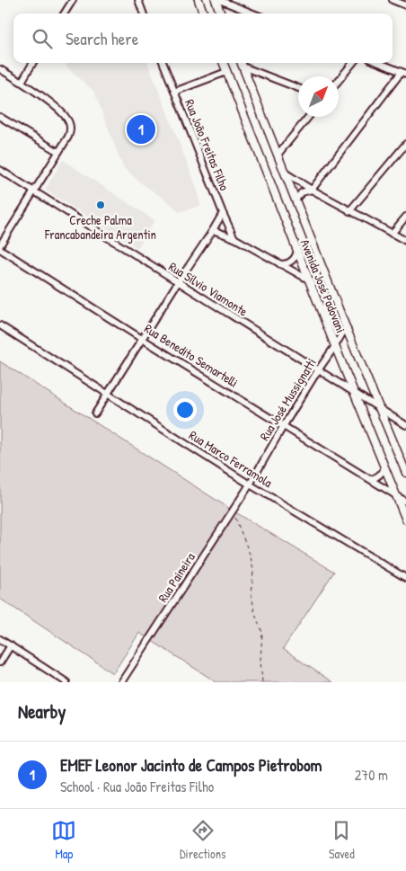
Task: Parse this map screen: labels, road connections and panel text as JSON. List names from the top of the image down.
{
  "streets": {
    "street": [
      "Rua João Freitas Filho",
      "Avenida José Padovani",
      "Rua Sílvio Viamonte",
      "Rua Benedito Semartelli",
      "Rua José Mussignatti",
      "Rua Marco Ferramola",
      "Rua Paineira"
    ]
  },
  "crossings": [
    ["Avenida José Padovani", "Rua Sílvio Viamonte"],
    ["Avenida José Padovani", "Rua Benedito Semartelli"],
    ["Avenida José Padovani", "Rua José Mussignatti"],
    ["Rua Sílvio Viamonte", "Rua José Mussignatti"],
    ["Rua Benedito Semartelli", "Rua José Mussignatti"],
    ["Rua José Mussignatti", "Rua Marco Ferramola"],
    ["Rua José Mussignatti", "Rua Paineira"],
    ["Rua Marco Ferramola", "Rua Paineira"]
  ],
  "places": ["Creche Palma Francabandeira Argentin"],
  "north": "top right",
  "page": {
    "search": "Search here",
    "pins": "1",
    "heading": "Nearby",
    "list": [
      {
        "mark": "1",
        "name": "EMEF Leonor Jacinto de Campos Pietrobom",
        "note": "School · Rua João Freitas Filho",
        "value": "270 m"
      }
    ],
    "nav": ["Map", "Directions", "Saved"]
  }
}
